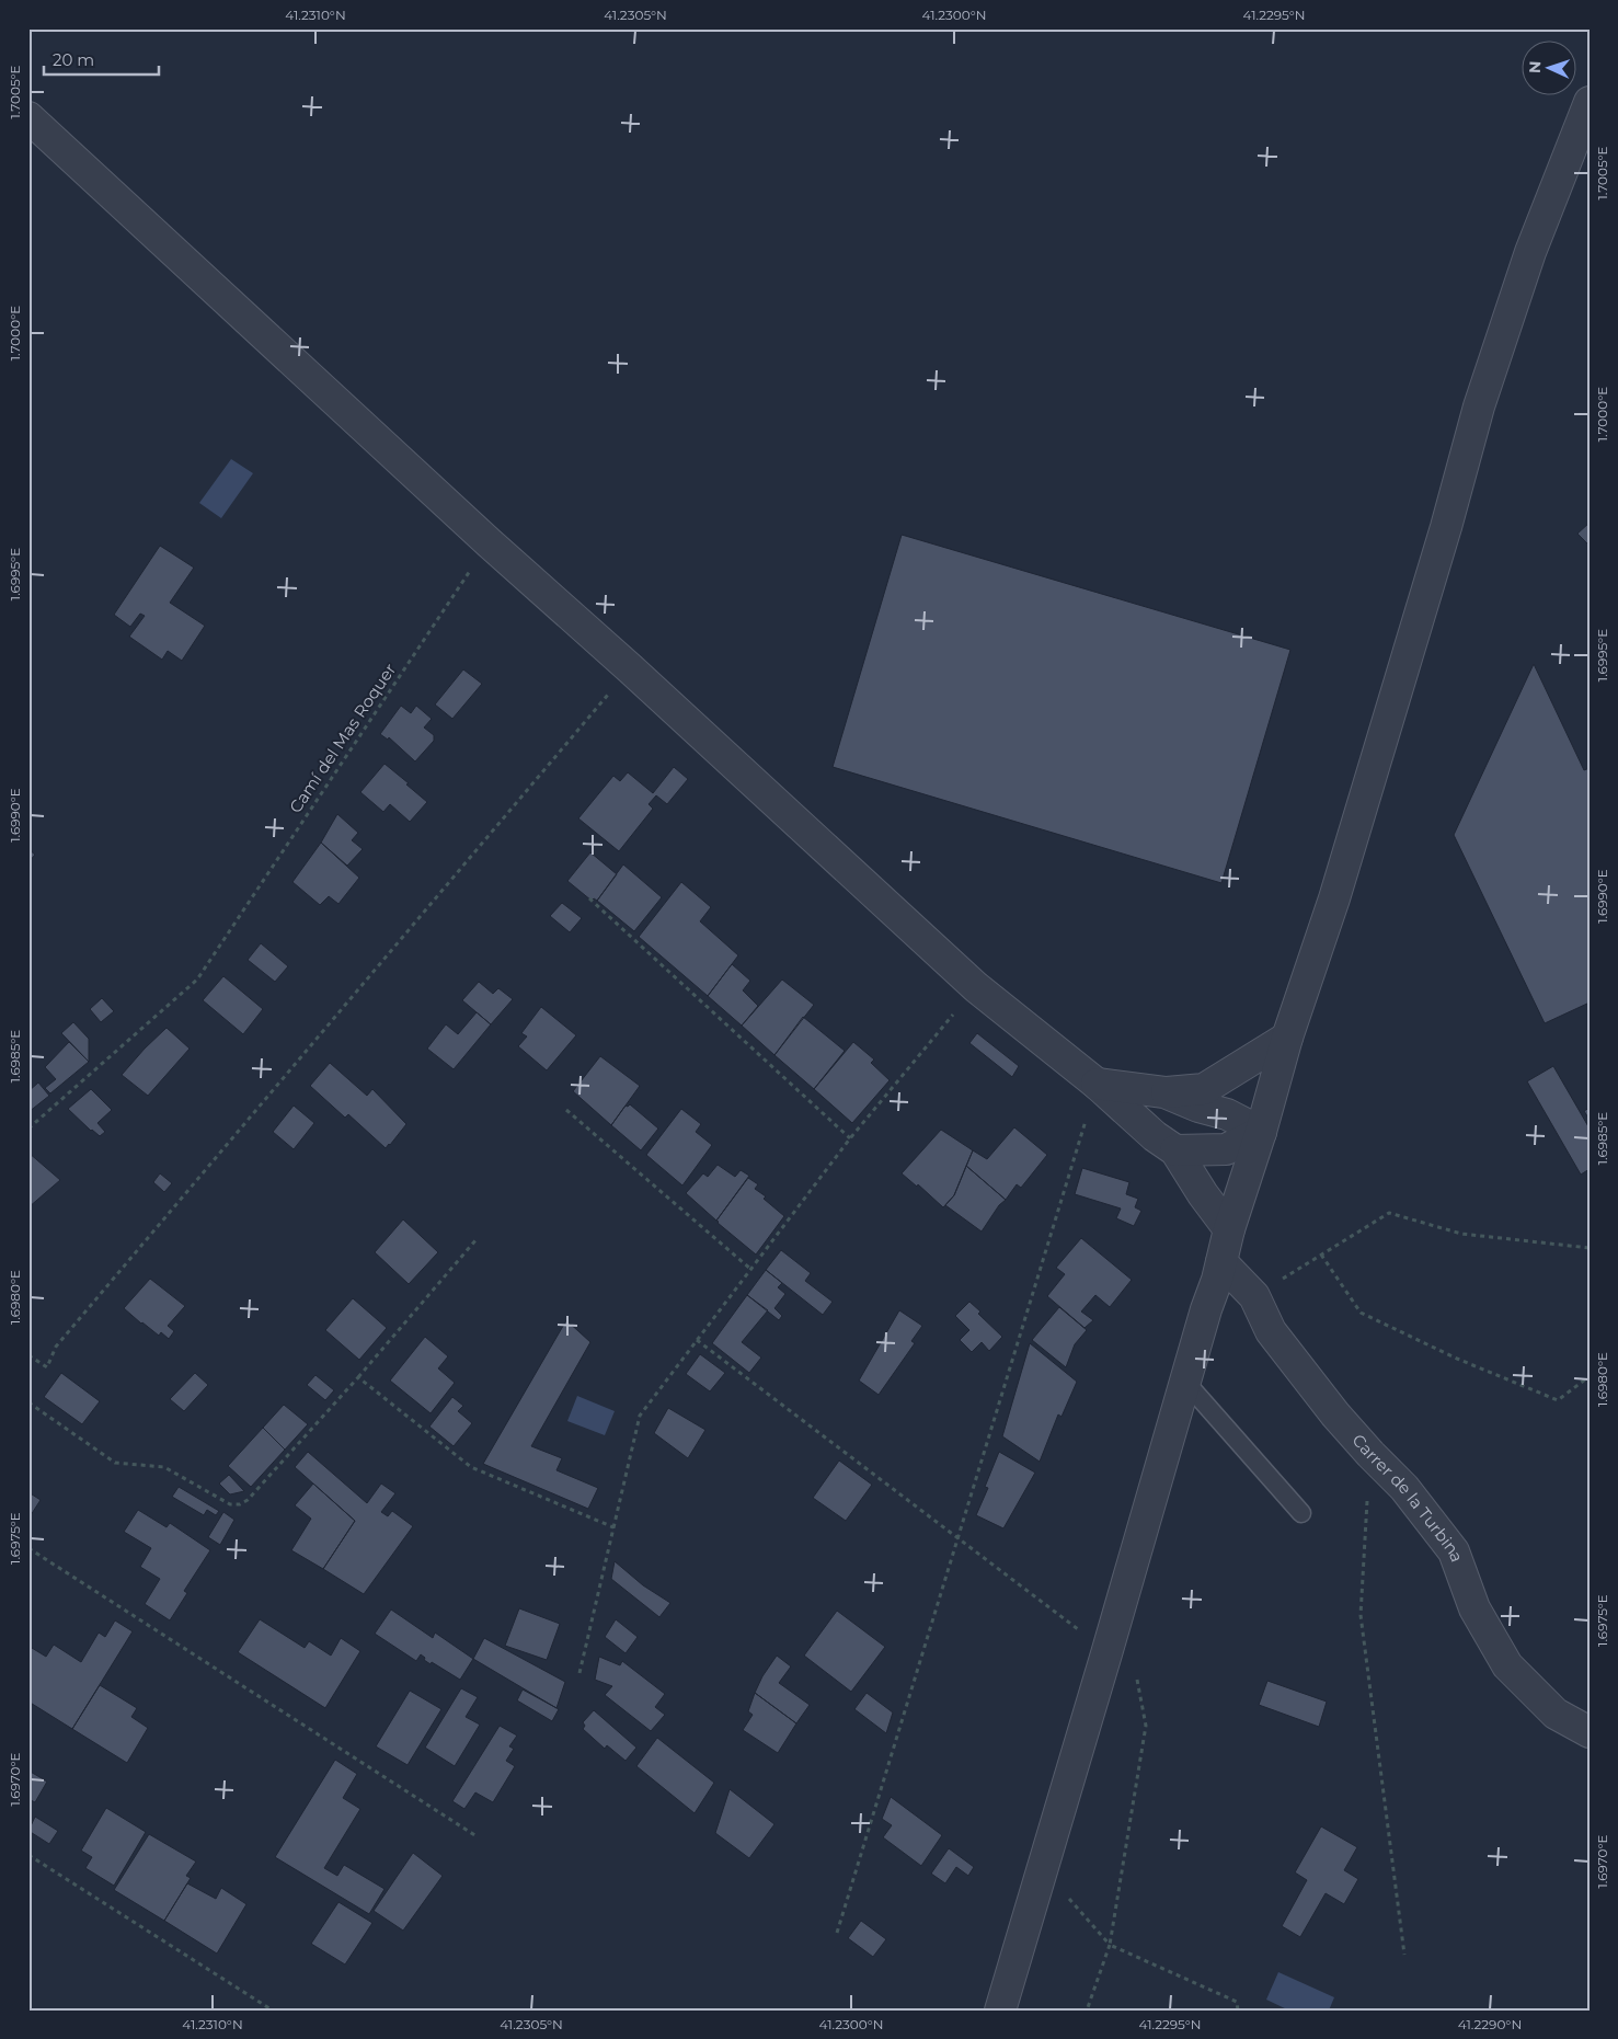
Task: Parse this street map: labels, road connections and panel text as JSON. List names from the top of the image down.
{
  "streets": {
    "street": ["Carrer de la Turbina"],
    "path": ["Camí del Mas Roquer"]
  },
  "scale_bar": "20 m",
  "north": "left",
  "coordinates": [
    "41.2310°N",
    "41.2305°N",
    "41.2300°N",
    "41.2295°N",
    "1.7005°E",
    "1.7000°E",
    "1.6995°E",
    "1.6990°E",
    "1.6985°E",
    "1.6980°E",
    "1.6975°E",
    "1.6970°E",
    "41.2290°N"
  ]
}
